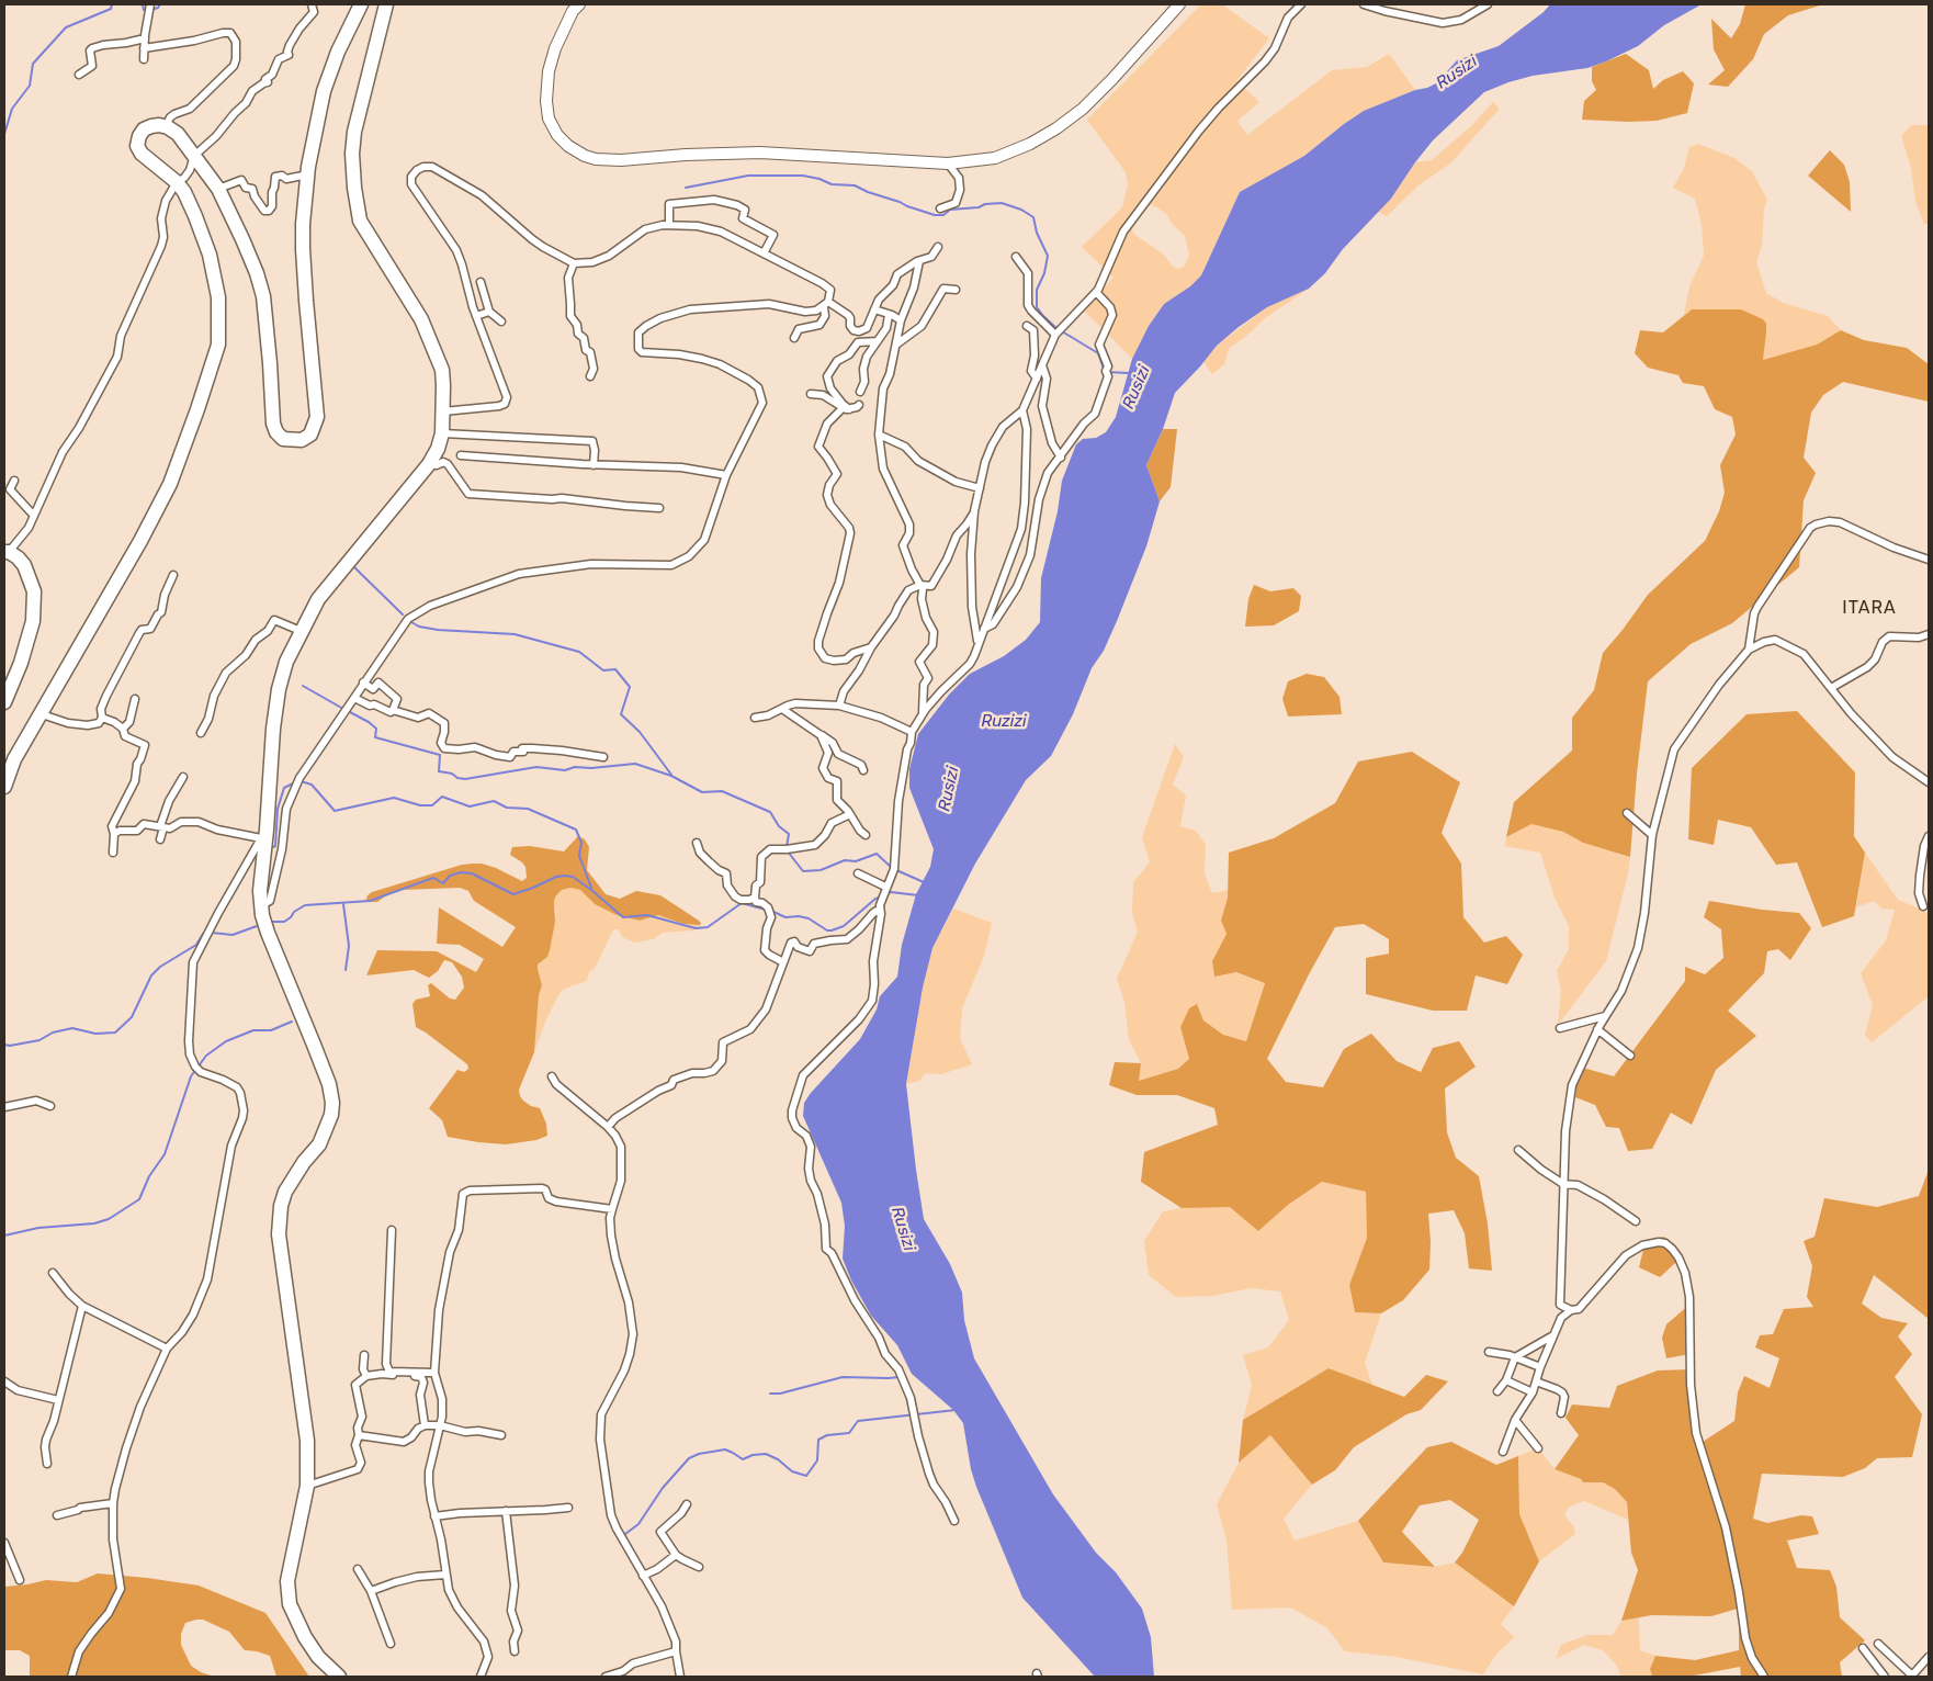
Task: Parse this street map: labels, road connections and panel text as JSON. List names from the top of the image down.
{
  "districts": ["ITARA"],
  "water": ["Rusizi", "Ruzizi"]
}
